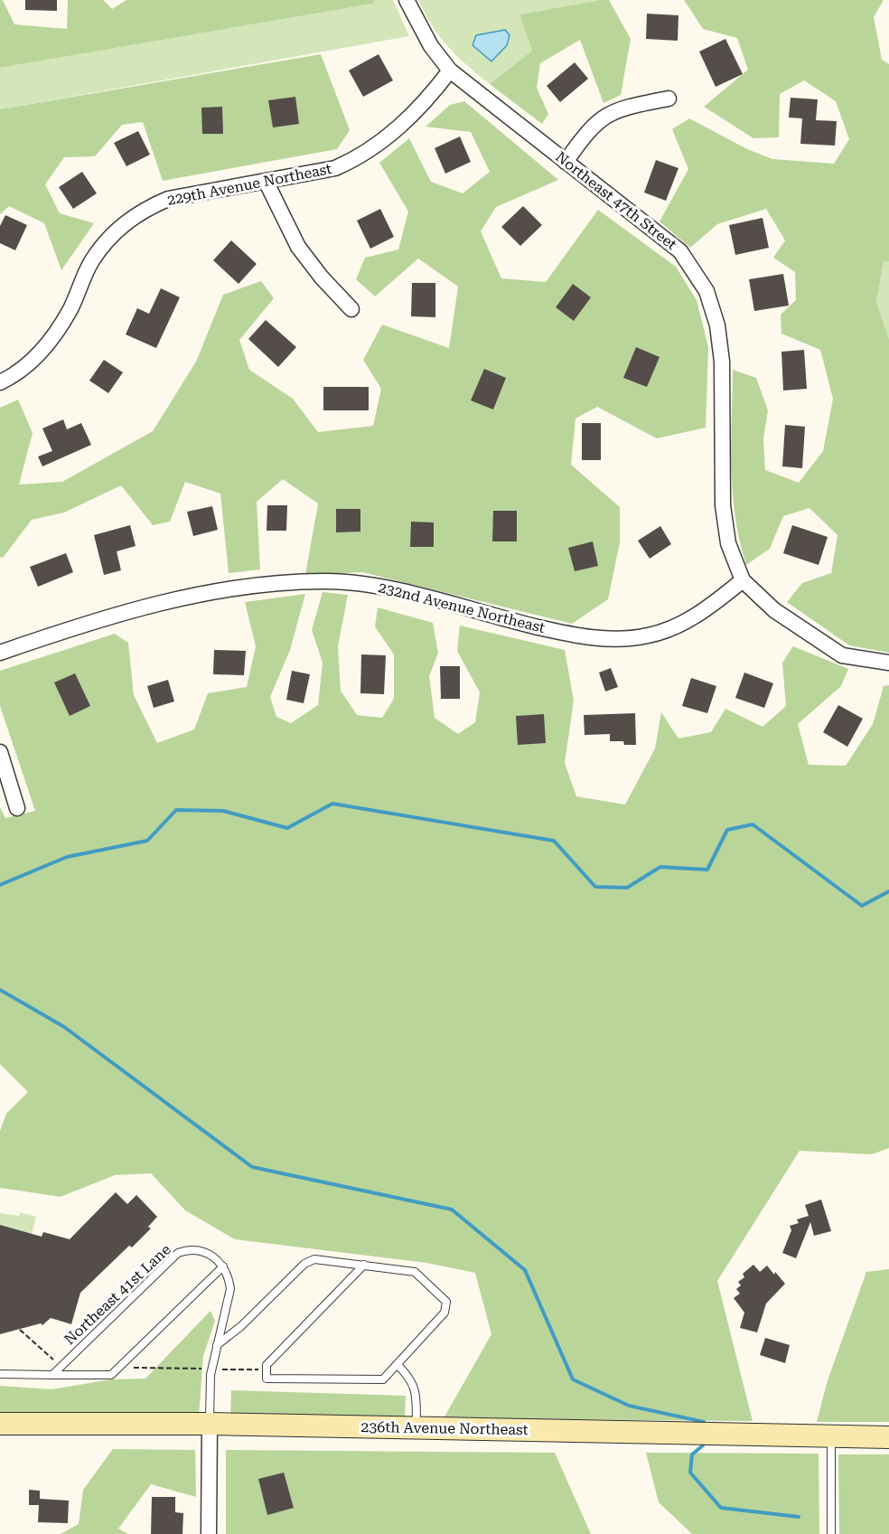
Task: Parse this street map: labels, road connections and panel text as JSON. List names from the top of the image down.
{
  "streets": {
    "street": [
      "229th Avenue Northeast",
      "Northeast 47th Street",
      "232nd Avenue Northeast",
      "236th Avenue Northeast"
    ],
    "lane": ["Northeast 41st Lane"]
  },
  "crossings": [
    ["229th Avenue Northeast", "Northeast 47th Street"],
    ["Northeast 47th Street", "232nd Avenue Northeast"]
  ]
}
